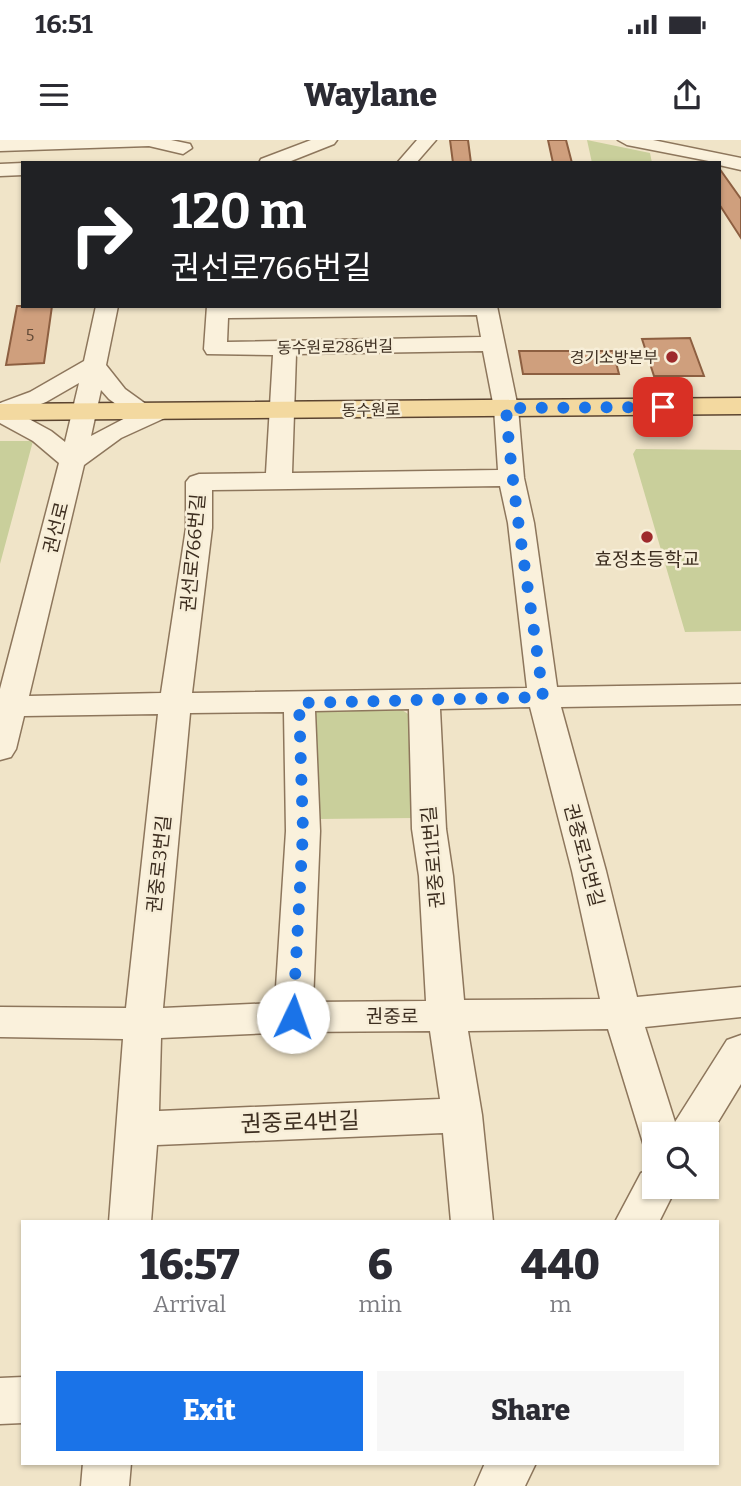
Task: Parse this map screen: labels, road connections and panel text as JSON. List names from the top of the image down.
{
  "streets": {
    "main road": ["동수원로"],
    "street": [
      "동수원로286번길",
      "권선로",
      "권선로766번길",
      "권중로15번길",
      "권중로11번길",
      "권중로3번길",
      "권중로",
      "권중로4번길"
    ]
  },
  "crossings": [
    ["동수원로286번길", "동수원로"],
    ["동수원로286번길", "권중로15번길"],
    ["동수원로", "권선로"],
    ["권선로766번길", "권중로3번길"],
    ["권중로15번길", "권중로"],
    ["권중로11번길", "권중로"],
    ["권중로11번길", "권중로4번길"],
    ["권중로3번길", "권중로"]
  ],
  "places": ["경기소방본부", "효정초등학교"],
  "house_numbers": ["5"],
  "page": {
    "status": "16:51",
    "header": "Waylane",
    "turn": ["120 m", "권선로766번길"],
    "eta": [
      "16:57",
      "Arrival",
      "6",
      "min",
      "440",
      "m"
    ],
    "buttons": ["Exit", "Share"]
  }
}
